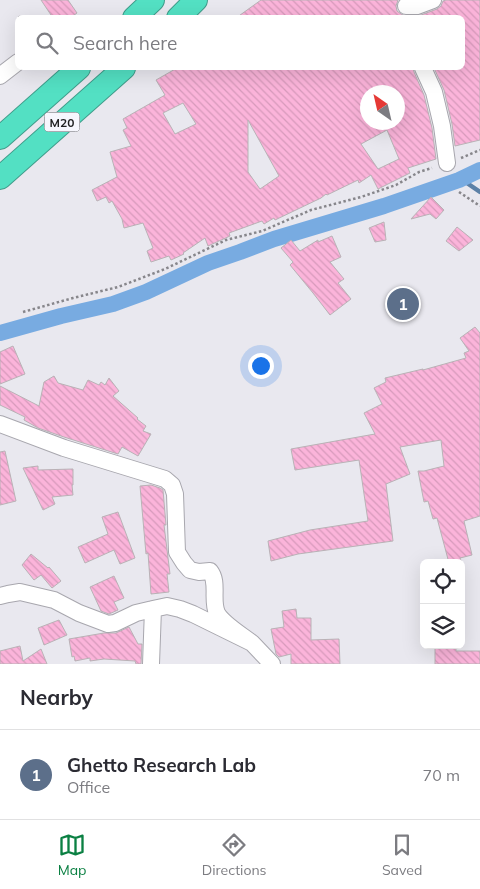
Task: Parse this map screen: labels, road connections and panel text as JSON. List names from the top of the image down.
{
  "streets": {
    "highway": ["M20"]
  },
  "north": "top left",
  "page": {
    "search": "Search here",
    "pins": "1",
    "heading": "Nearby",
    "list": [
      {
        "mark": "1",
        "name": "Ghetto Research Lab",
        "note": "Office",
        "value": "70 m"
      }
    ],
    "nav": ["Map", "Directions", "Saved"]
  }
}
